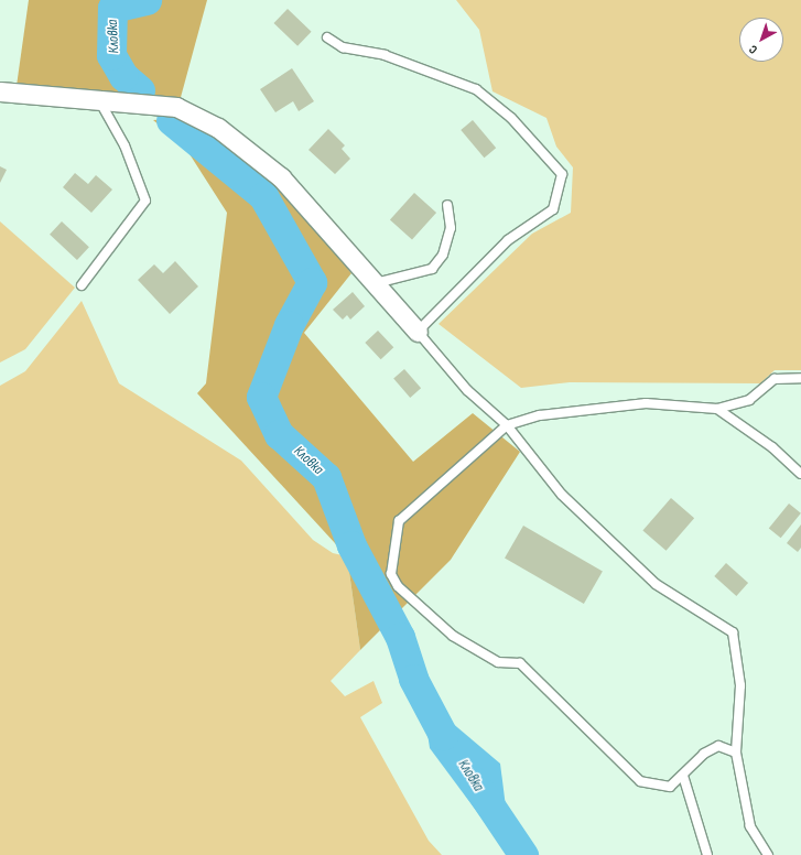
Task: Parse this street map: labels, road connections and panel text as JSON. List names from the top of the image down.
{
  "water": ["Кловка"],
  "north": "bottom left"
}
